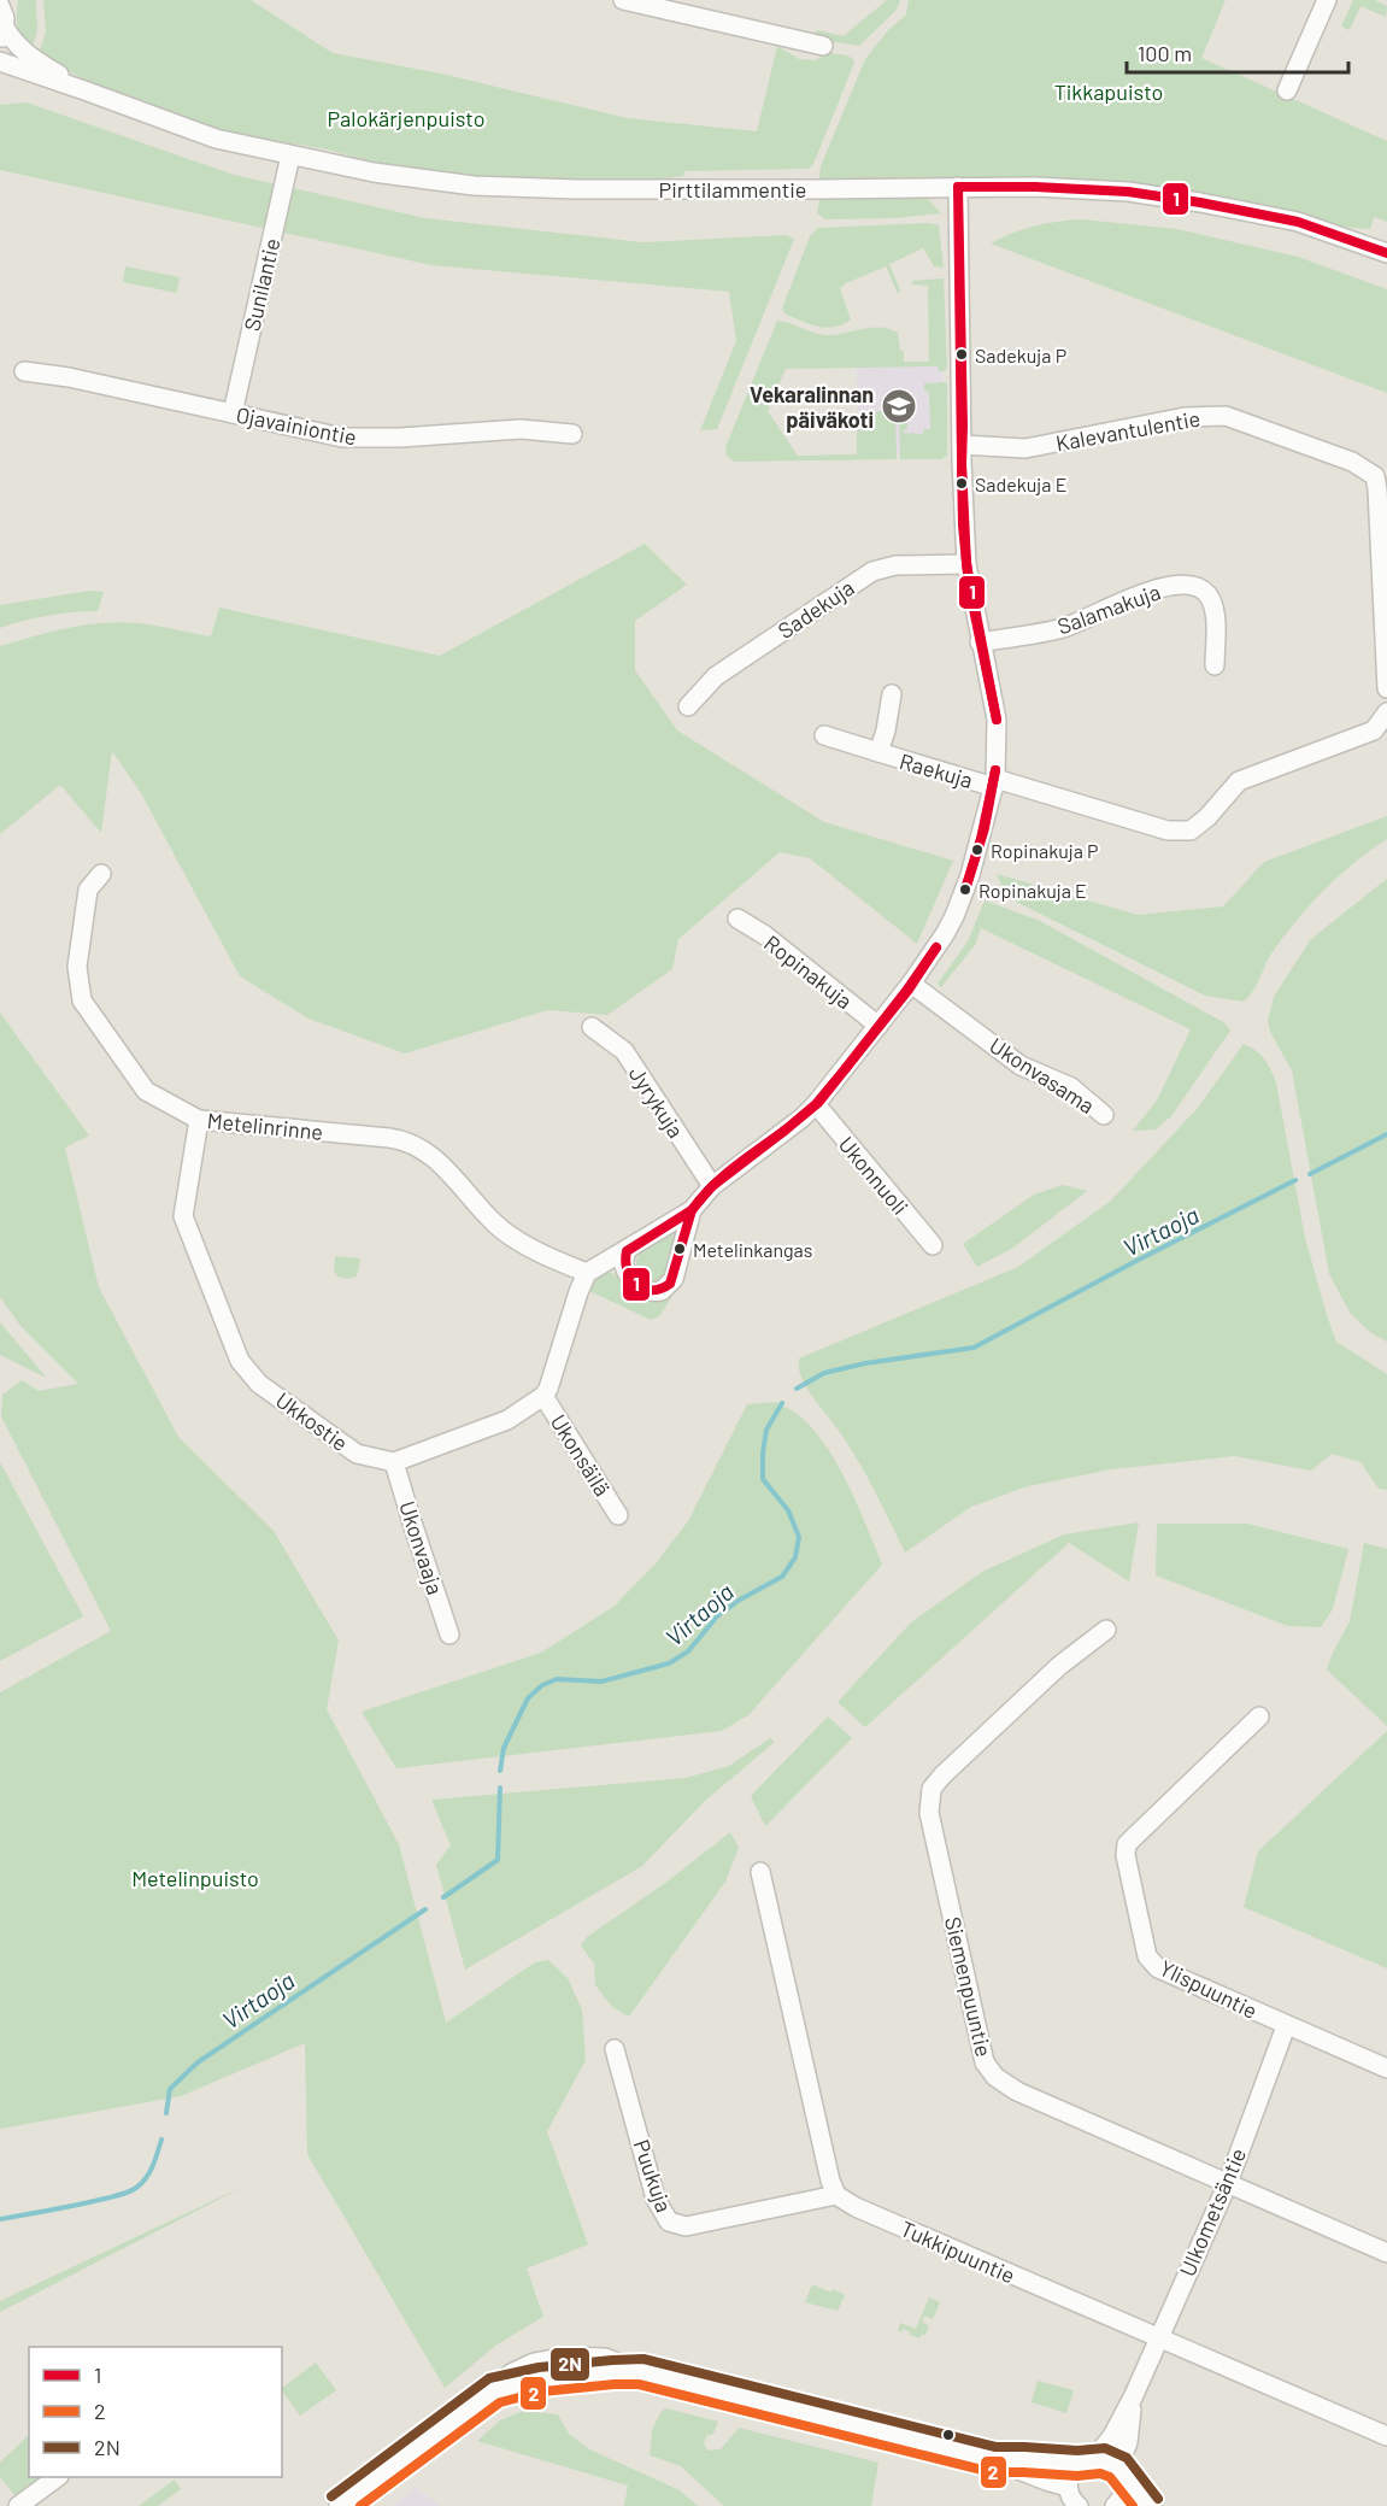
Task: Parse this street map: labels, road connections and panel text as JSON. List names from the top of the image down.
{
  "streets": {
    "street": [
      "Pirttilammentie",
      "Sunilantie",
      "Ojavainiontie",
      "Kalevantulentie",
      "Sadekuja",
      "Salamakuja",
      "Raekuja",
      "Ropinakuja",
      "Ukonvasama",
      "Jyrykuja",
      "Metelinrinne",
      "Ukonnuoli",
      "Ukkostie",
      "Ukonsäilä",
      "Ukonvaaja",
      "Siemenpuuntie",
      "Ylispuuntie",
      "Puukuja",
      "Ulkometsäntie",
      "Tukkipuuntie"
    ]
  },
  "crossings": [
    ["Pirttilammentie", "Sunilantie"],
    ["Sunilantie", "Ojavainiontie"],
    ["Metelinrinne", "Ukkostie"],
    ["Ukkostie", "Ukonvaaja"],
    ["Siemenpuuntie", "Ulkometsäntie"],
    ["Ylispuuntie", "Ulkometsäntie"],
    ["Puukuja", "Tukkipuuntie"],
    ["Ulkometsäntie", "Tukkipuuntie"]
  ],
  "water": ["Virtaoja"],
  "parks": ["Tikkapuisto", "Palokärjenpuisto", "Metelinpuisto"],
  "places": {
    "other": [
      "Sadekuja P",
      "Sadekuja E",
      "Ropinakuja P",
      "Ropinakuja E",
      "Metelinkangas"
    ],
    "school or university": ["Vekaralinnan päiväkoti"]
  },
  "lines": ["transit line 1", "transit line 2N", "transit line 2"],
  "legend": ["1", "2", "2N"],
  "scale_bar": "100 m"
}
